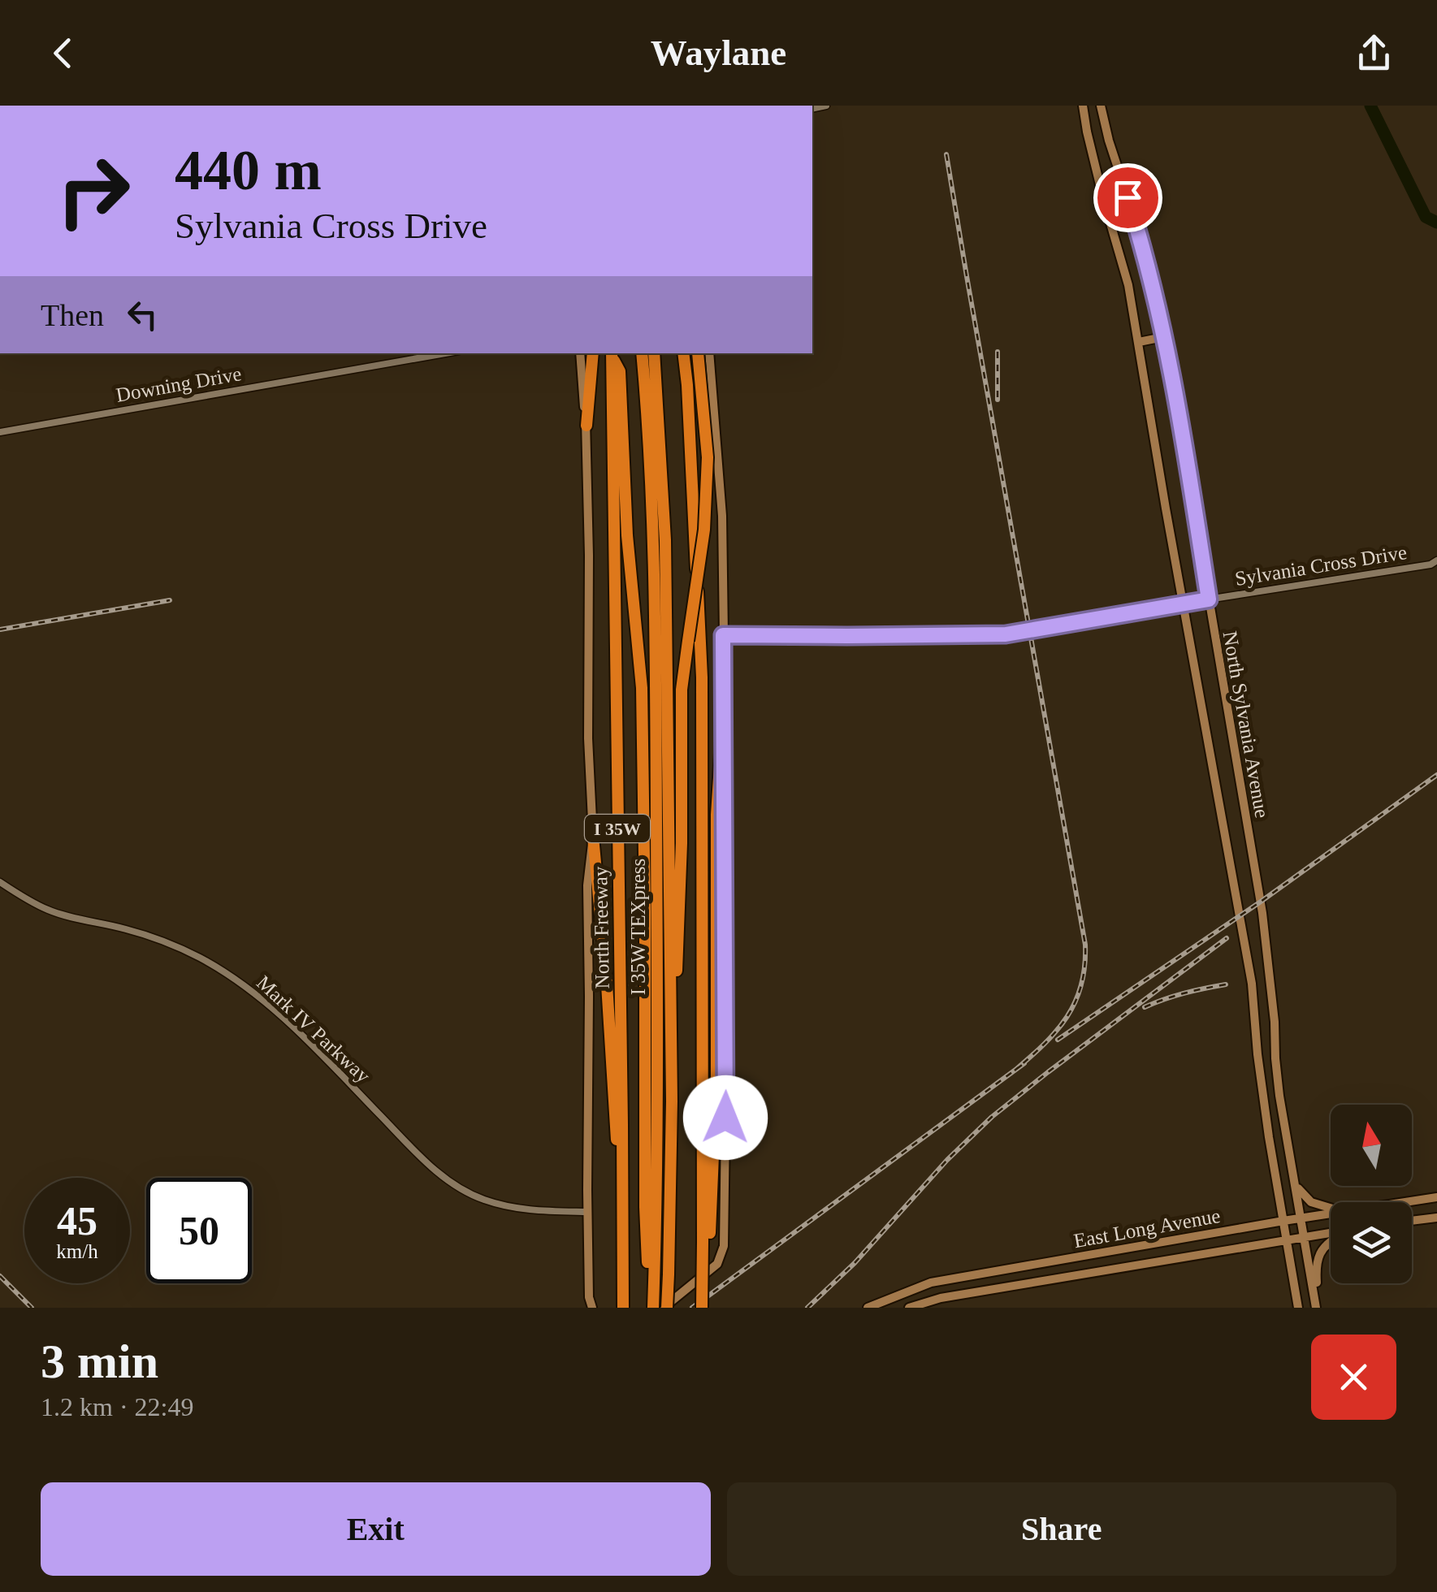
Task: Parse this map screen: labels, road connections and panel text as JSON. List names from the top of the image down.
{
  "streets": {
    "highway": ["I 35W", "I 35W TEXpress", "North Freeway"],
    "main road": ["North Sylvania Avenue", "East Long Avenue"],
    "street": ["Downing Drive", "Sylvania Cross Drive", "Mark IV Parkway"]
  },
  "crossings": [
    ["Sylvania Cross Drive", "North Sylvania Avenue"],
    ["North Sylvania Avenue", "East Long Avenue"],
    ["North Freeway", "Mark IV Parkway"]
  ],
  "north": "top",
  "page": {
    "header": "Waylane",
    "turn": ["440 m", "Sylvania Cross Drive"],
    "then": "Then",
    "speed": "45 km/h",
    "limit": "50",
    "heading": ["3 min", "1.2 km · 22:49"],
    "buttons": ["Exit", "Share"]
  }
}
